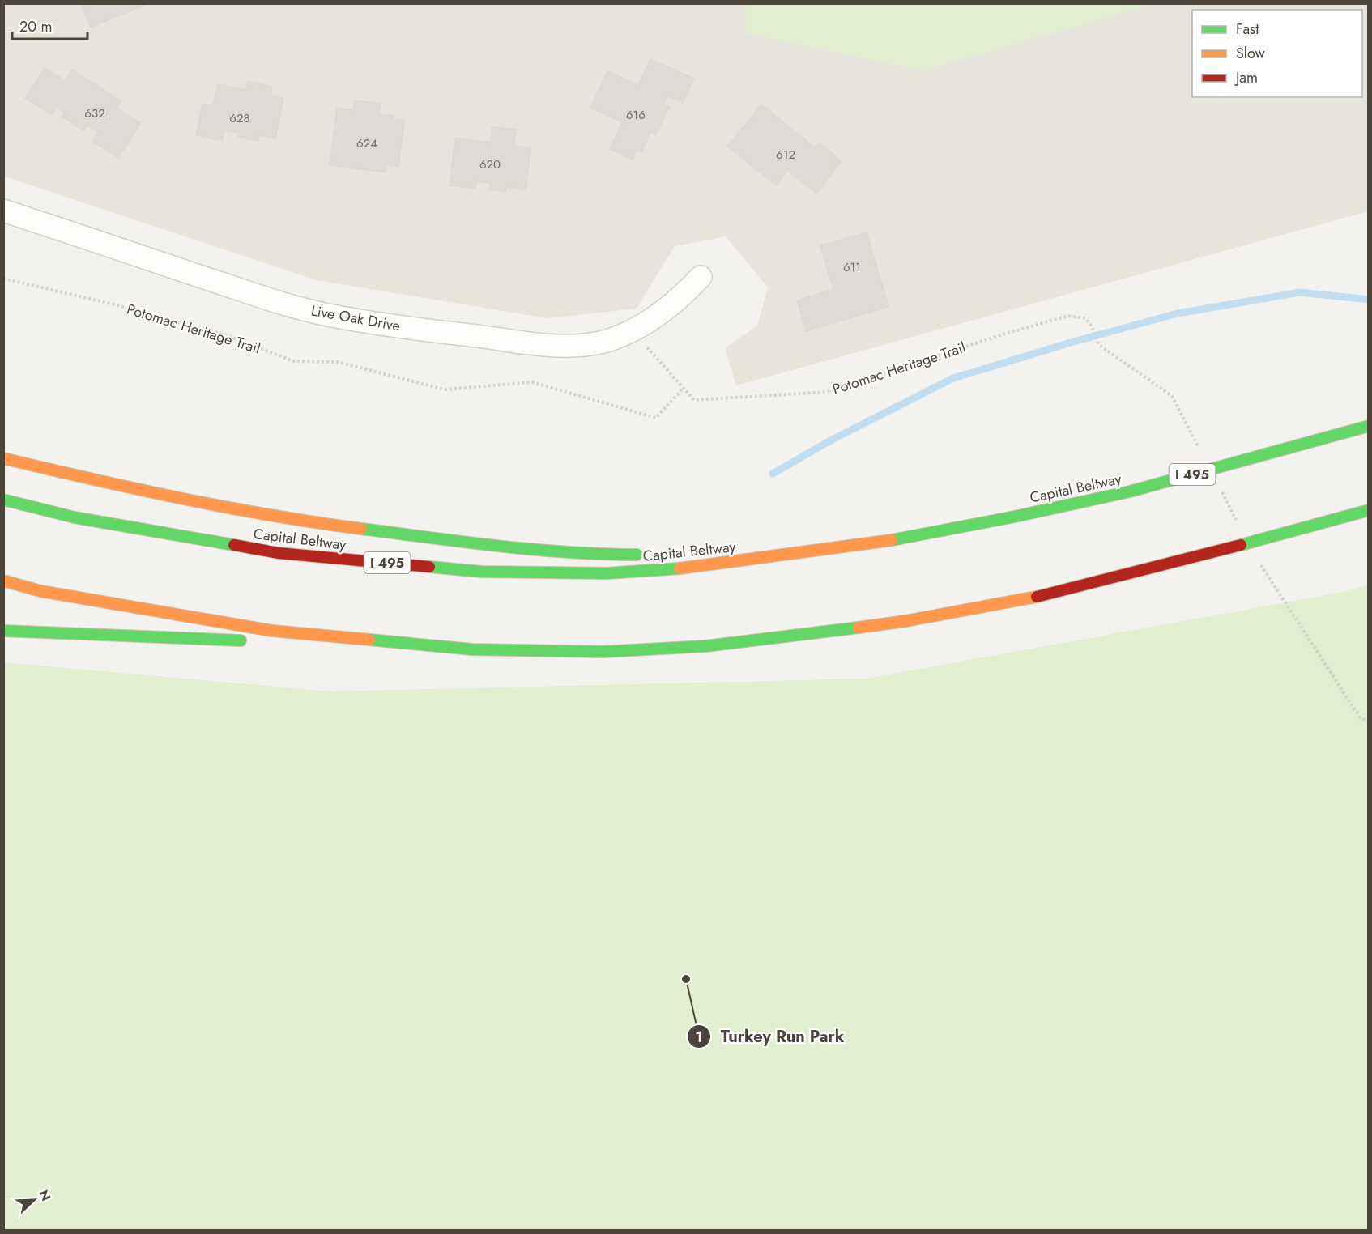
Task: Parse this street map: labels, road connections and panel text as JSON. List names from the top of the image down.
{
  "streets": {
    "highway": ["I 495", "Capital Beltway"],
    "street": ["Live Oak Drive"],
    "path": ["Potomac Heritage Trail"]
  },
  "crossings": [
    ["Live Oak Drive", "Potomac Heritage Trail"]
  ],
  "places": ["Turkey Run Park"],
  "house_numbers": [
    "632",
    "616",
    "628",
    "624",
    "612",
    "620",
    "611"
  ],
  "legend": ["Fast", "Slow", "Jam"],
  "scale_bar": "20 m",
  "north": "top right"
}
